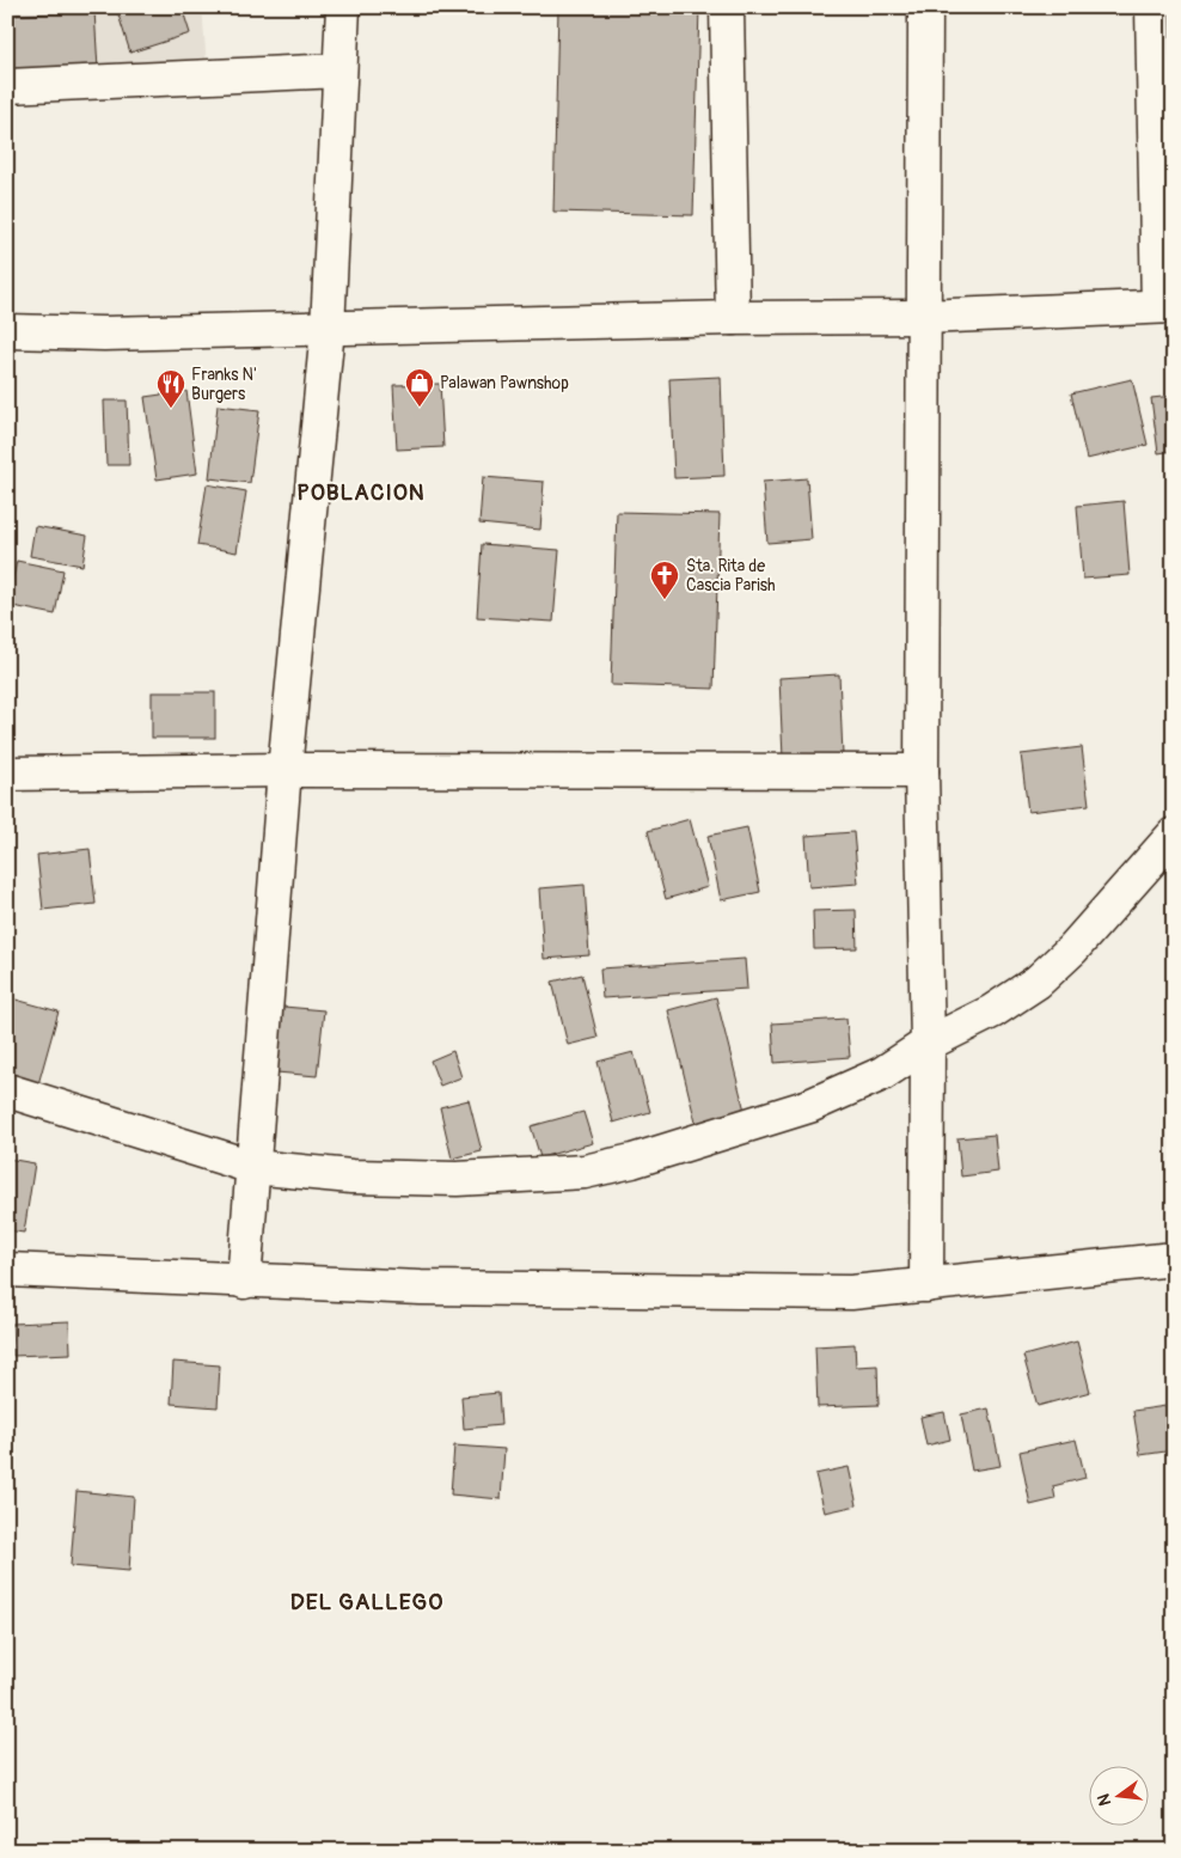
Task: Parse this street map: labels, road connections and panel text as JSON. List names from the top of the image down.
{
  "districts": ["POBLACION", "DEL GALLEGO"],
  "places": {
    "shop": ["Palawan Pawnshop"],
    "restaurant": ["Franks N' Burgers"],
    "church": ["Sta. Rita de Cascia Parish"]
  },
  "north": "left"
}
